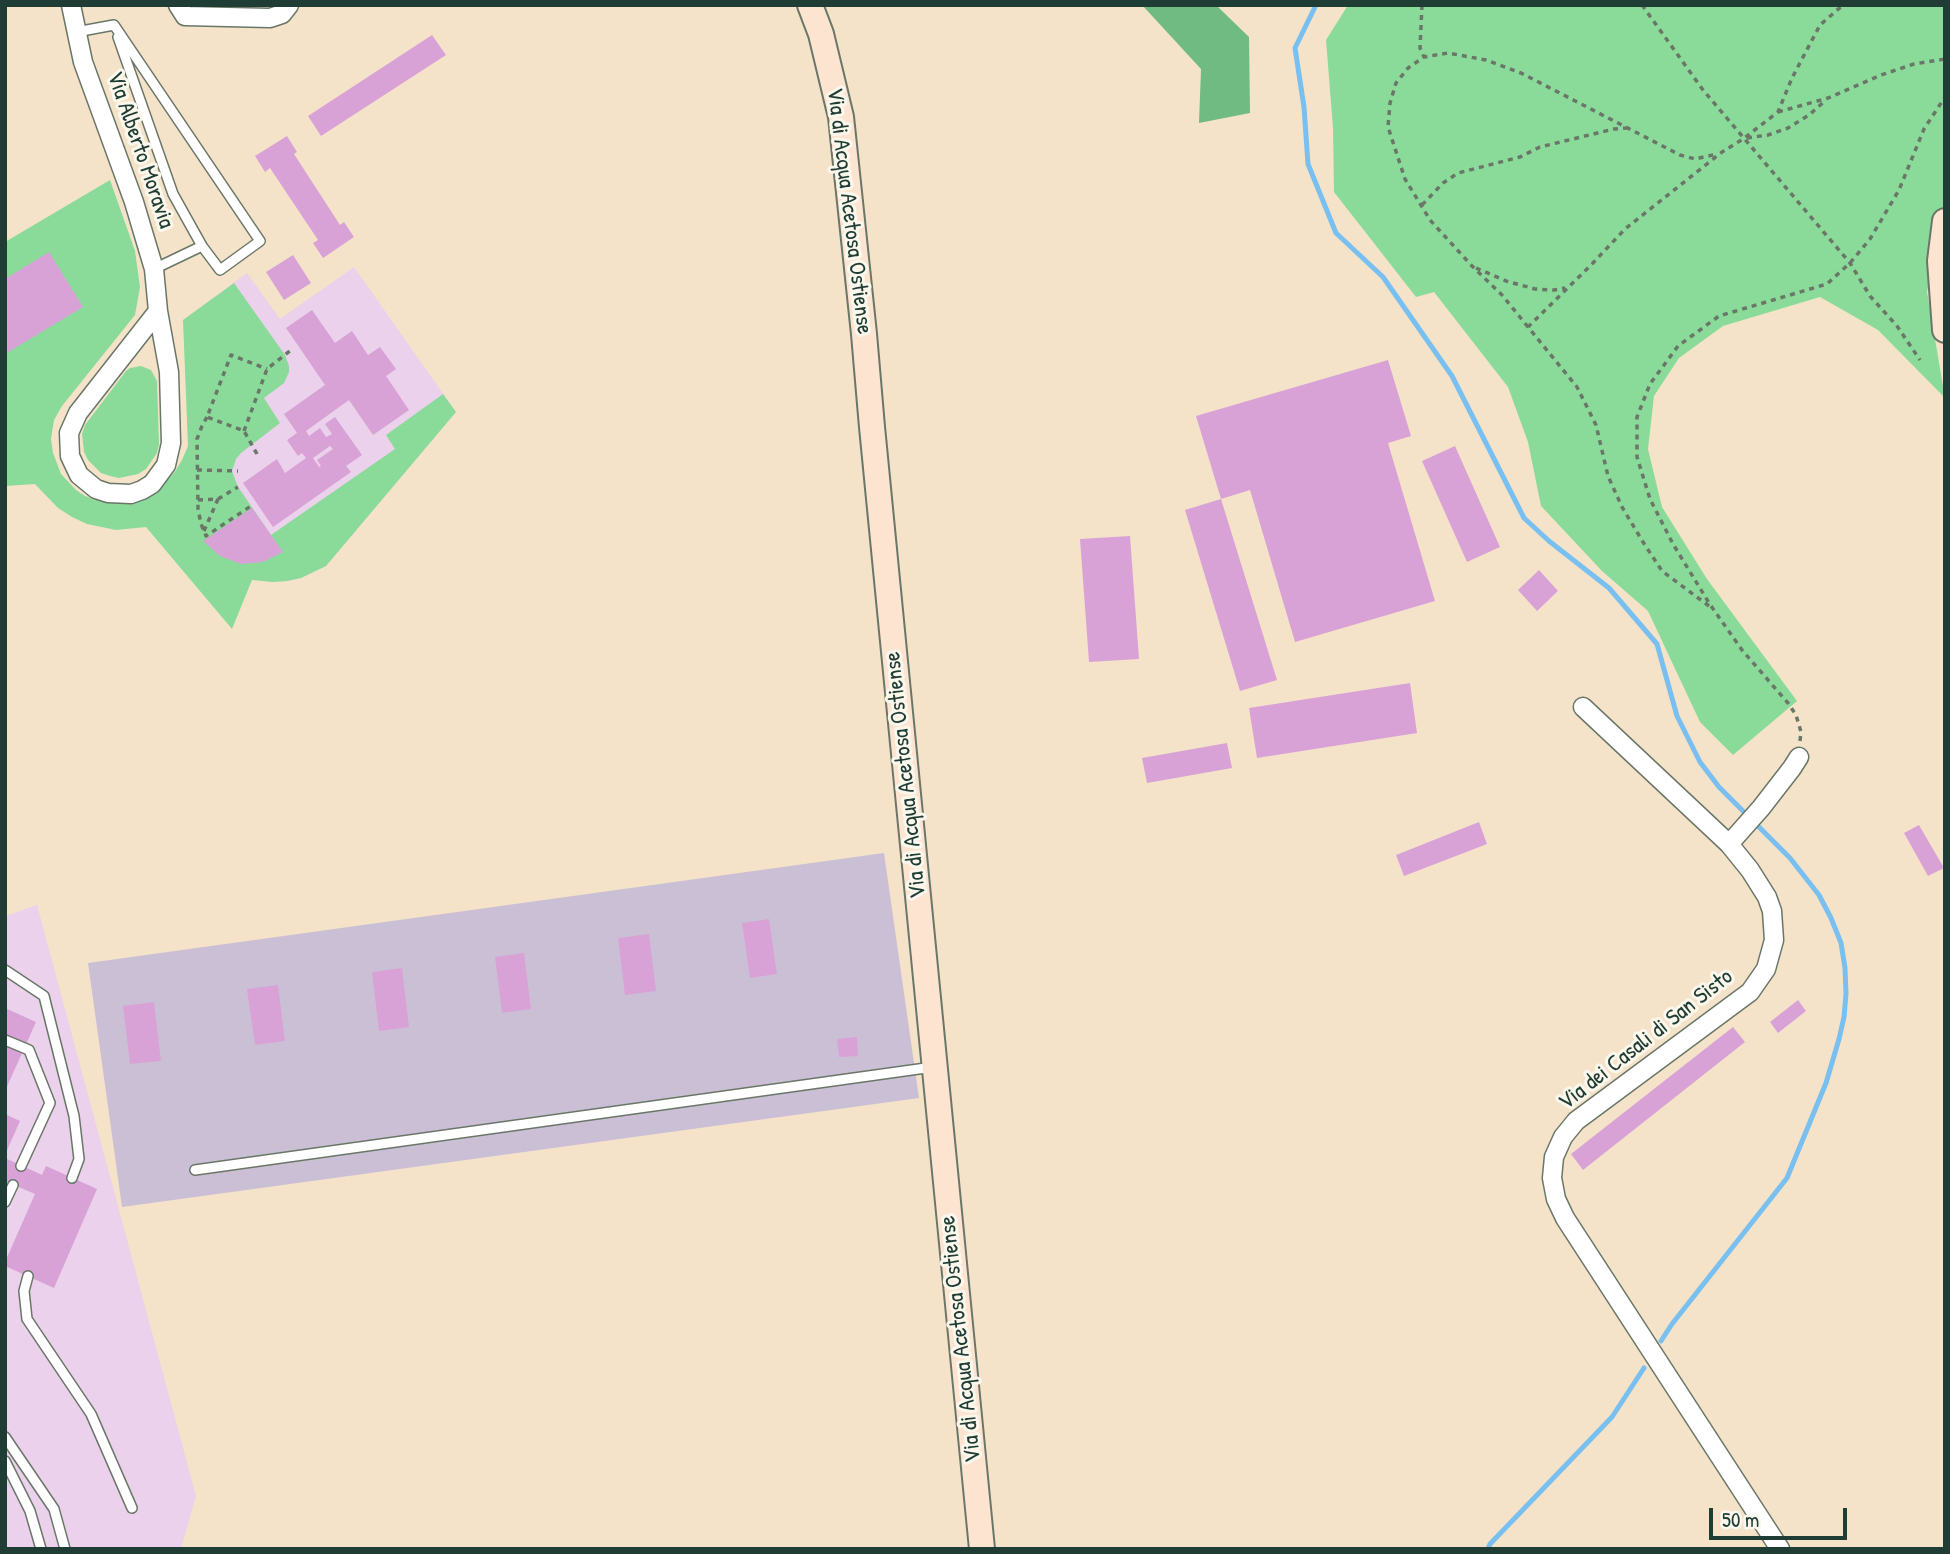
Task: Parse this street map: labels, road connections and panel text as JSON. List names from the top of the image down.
{
  "streets": {
    "street": ["Via Alberto Moravia", "Via di Acqua Acetosa Ostiense", "Via dei Casali di San Sisto"]
  },
  "scale_bar": "50 m"
}
